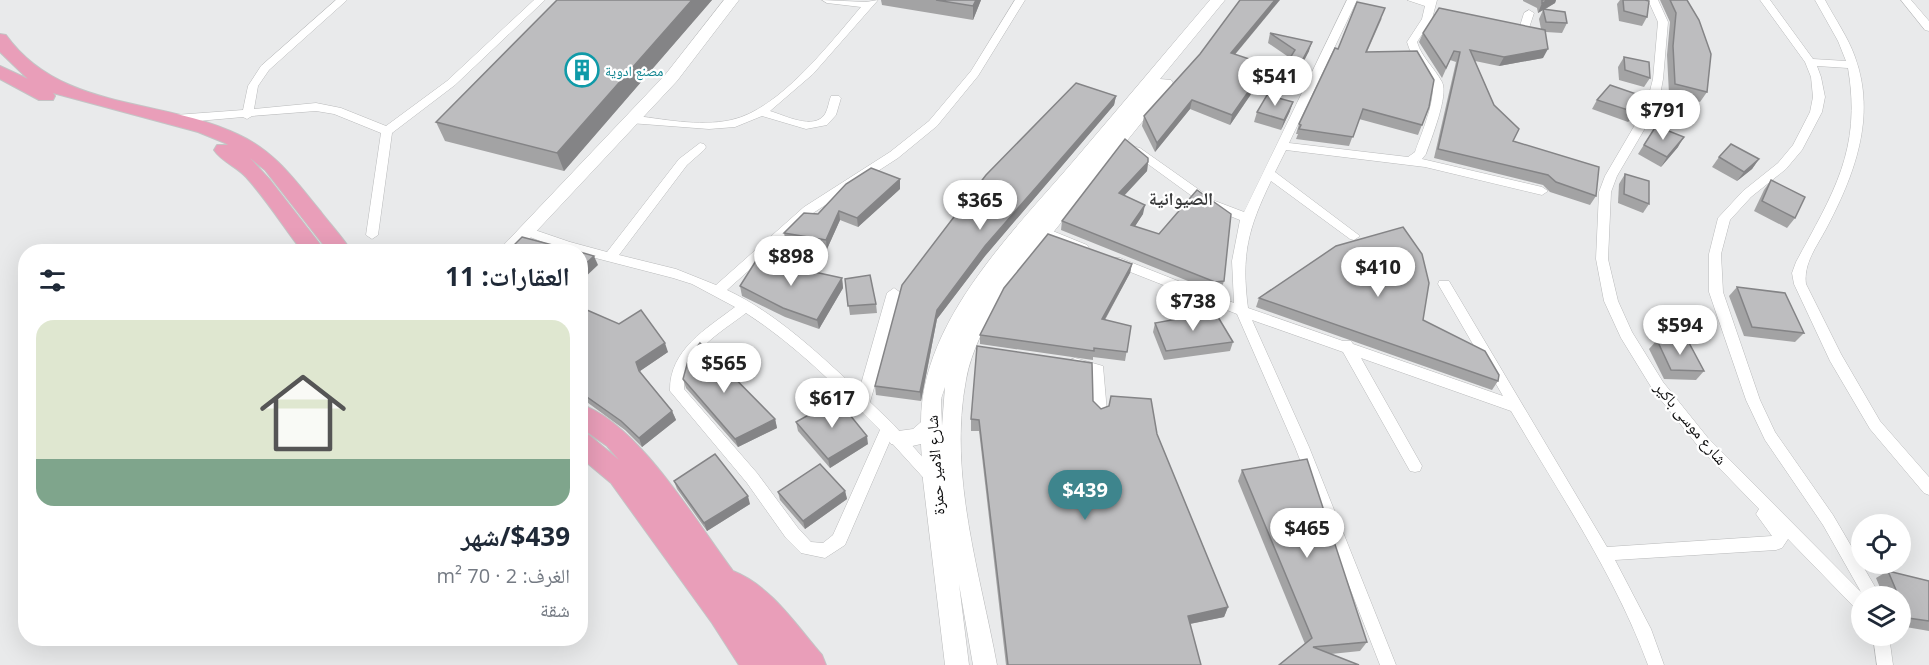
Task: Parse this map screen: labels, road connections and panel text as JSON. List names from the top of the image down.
{
  "streets": {
    "main road": ["شارع الامير حمزة"],
    "street": ["شارع موسى باكير"]
  },
  "districts": ["الصيوانية"],
  "places": {
    "building": ["مصنع ادوية"]
  },
  "page": {
    "price": [
      "$541",
      "$791",
      "$365",
      "$898",
      "$410",
      "$738",
      "$594",
      "$565",
      "$617",
      "$439",
      "$465"
    ],
    "heading": "العقارات: 11",
    "list": [
      {
        "name": "$439/شهر",
        "note": "الغرف: 2 · 70 m² · شقة"
      }
    ]
  }
}
